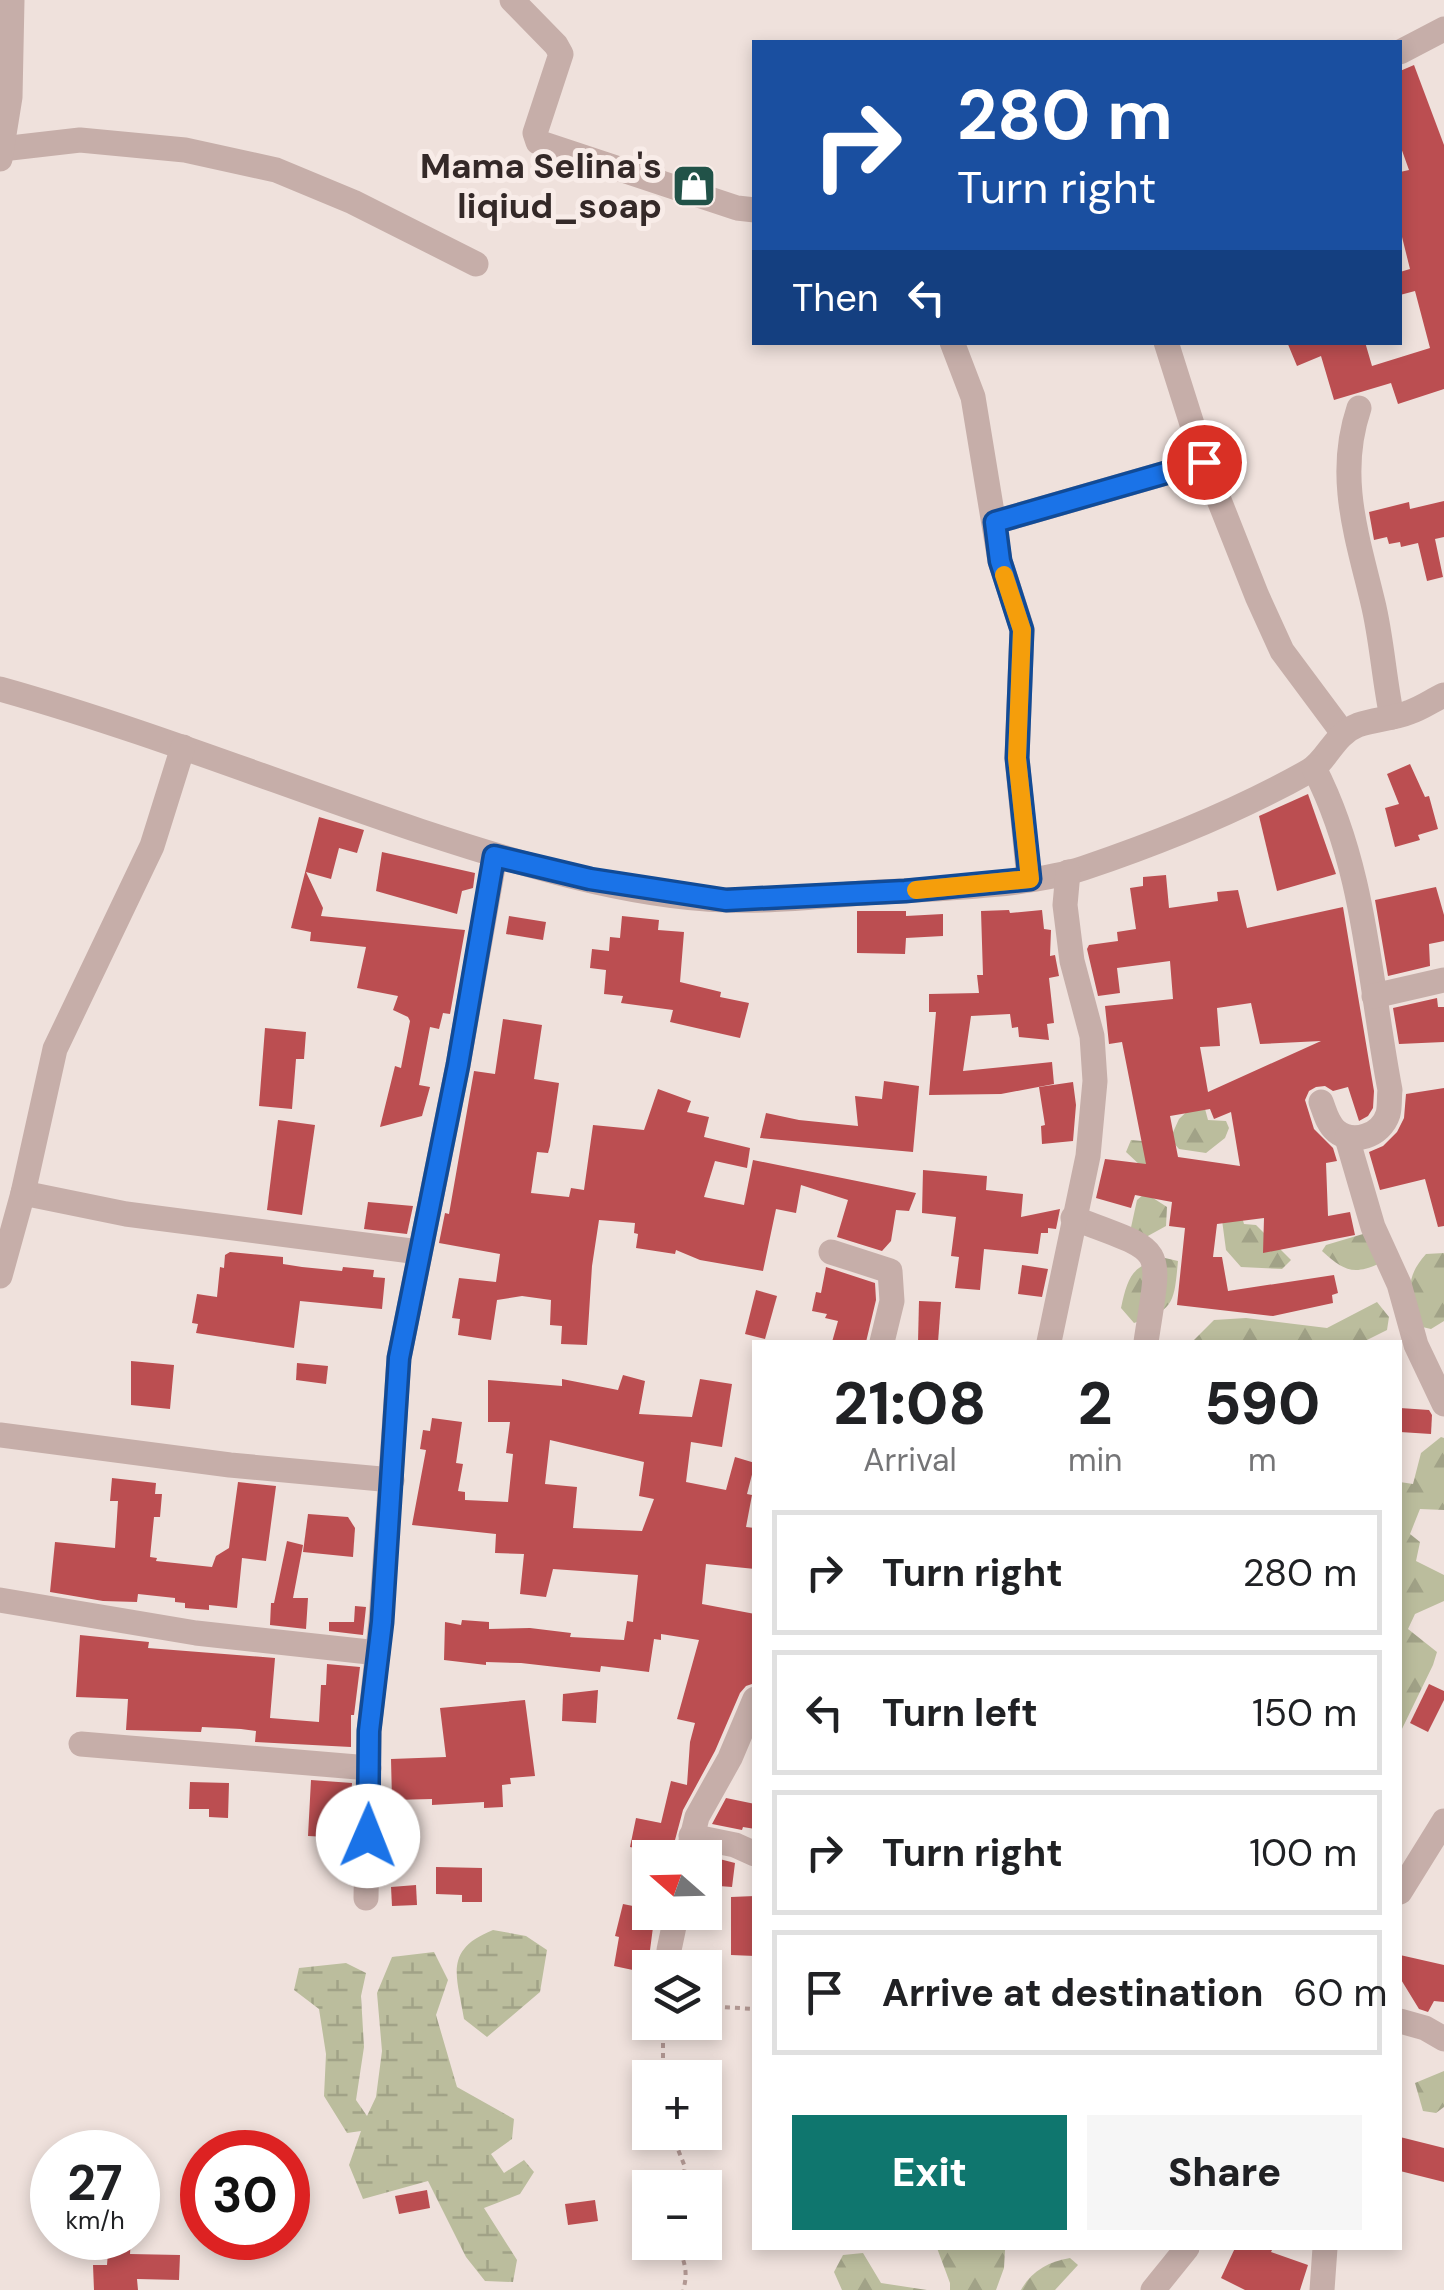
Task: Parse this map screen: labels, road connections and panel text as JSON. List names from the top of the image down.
{
  "places": {
    "shop": ["Mama Selina's liqiud_soap"]
  },
  "north": "left",
  "page": {
    "turn": ["280 m", "Turn right"],
    "then": "Then",
    "eta": [
      "21:08",
      "Arrival",
      "2",
      "min",
      "590",
      "m"
    ],
    "list": [
      {
        "name": "Turn right",
        "value": "280 m"
      },
      {
        "name": "Turn left",
        "value": "150 m"
      },
      {
        "name": "Turn right",
        "value": "100 m"
      },
      {
        "name": "Arrive at destination",
        "value": "60 m"
      }
    ],
    "map_buttons": ["+", "−"],
    "buttons": ["Exit", "Share"],
    "speed": "27 km/h",
    "limit": "30"
  }
}
